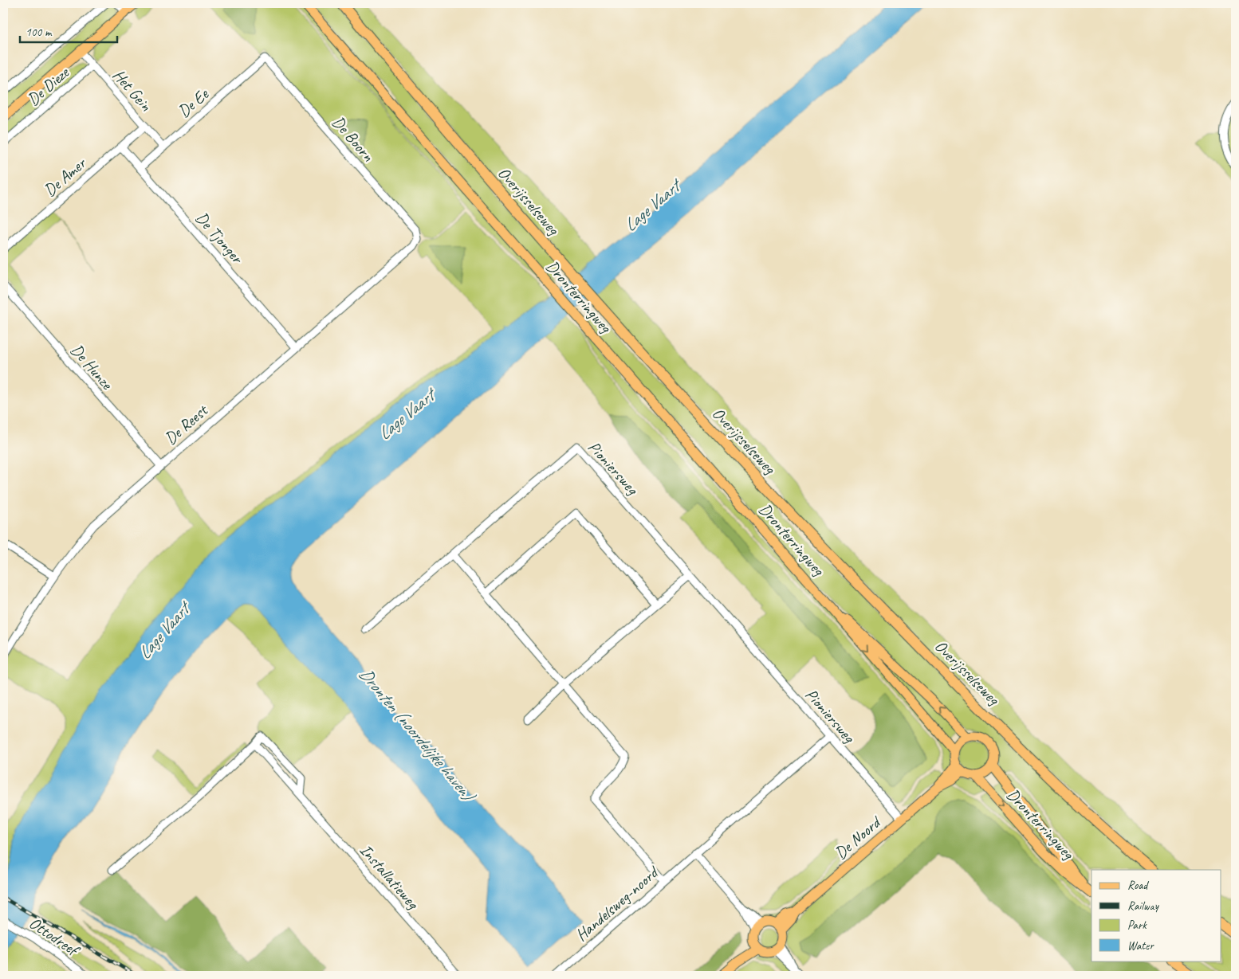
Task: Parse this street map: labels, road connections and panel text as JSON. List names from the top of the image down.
{
  "streets": {
    "highway": ["Overijsselseweg"],
    "main road": ["Dronterringweg", "De Noord"],
    "street": [
      "De Dieze",
      "Het Gein",
      "De Ee",
      "De Boorn",
      "De Amer",
      "De Tjonger",
      "De Hunze",
      "De Reest",
      "Pioniersweg",
      "Installatieweg",
      "Handelsweg-noord",
      "Ottodreef"
    ]
  },
  "crossings": [
    ["De Dieze", "Het Gein"],
    ["Het Gein", "De Ee"],
    ["Het Gein", "De Amer"],
    ["De Ee", "De Boorn"],
    ["De Ee", "De Tjonger"],
    ["De Boorn", "De Reest"],
    ["De Amer", "De Tjonger"],
    ["De Tjonger", "De Reest"],
    ["Dronterringweg", "De Noord"],
    ["De Hunze", "De Reest"],
    ["Pioniersweg", "De Noord"],
    ["Pioniersweg", "Handelsweg-noord"]
  ],
  "water": ["Lage Vaart", "Dronten (noordelijke haven)"],
  "legend": [
    "Road",
    "Railway",
    "Park",
    "Water"
  ],
  "scale_bar": "100 m"
}
